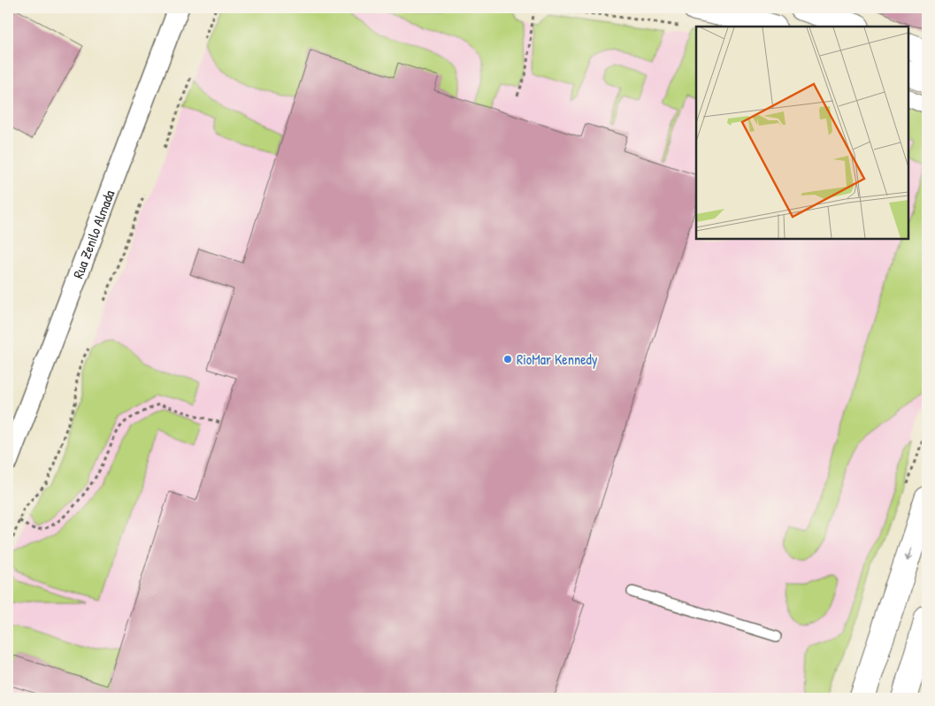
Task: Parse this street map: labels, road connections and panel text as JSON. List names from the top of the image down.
{
  "streets": {
    "street": ["Rua Zenilo Almada"]
  },
  "places": ["RioMar Kennedy"]
}
